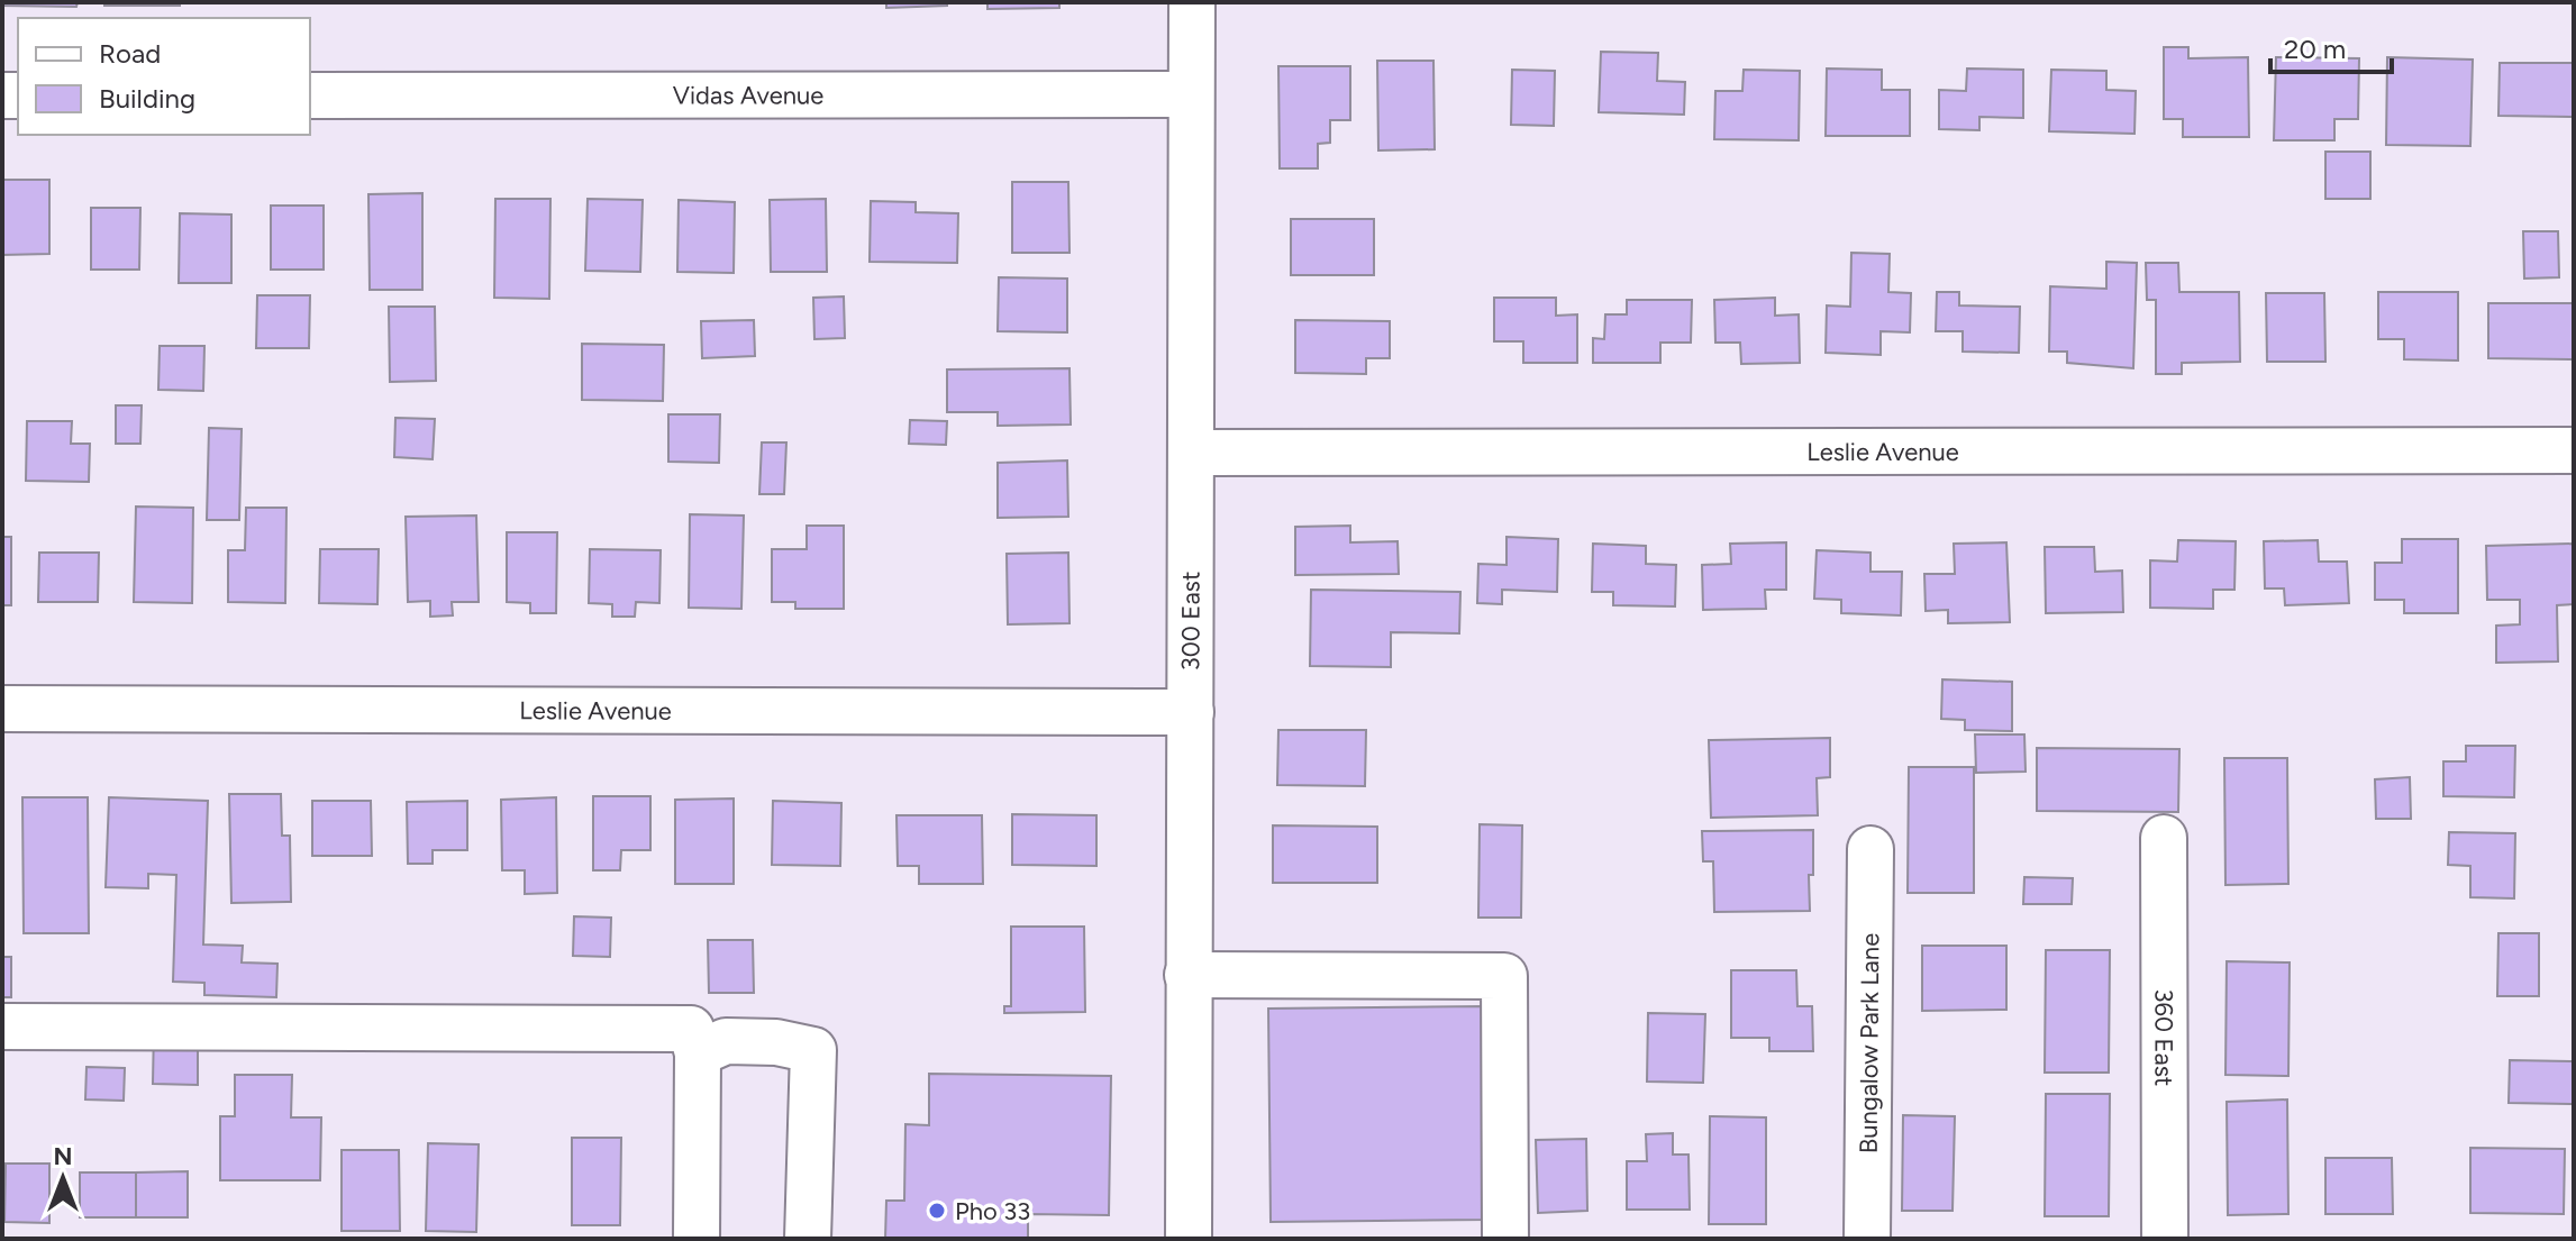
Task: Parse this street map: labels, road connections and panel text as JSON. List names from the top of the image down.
{
  "streets": {
    "street": [
      "Vidas Avenue",
      "Leslie Avenue",
      "300 East",
      "360 East",
      "Bungalow Park Lane"
    ]
  },
  "crossings": [
    ["Vidas Avenue", "300 East"],
    ["Leslie Avenue", "300 East"]
  ],
  "places": ["Pho 33"],
  "legend": ["Road", "Building"],
  "scale_bar": "20 m",
  "north": "top"
}
